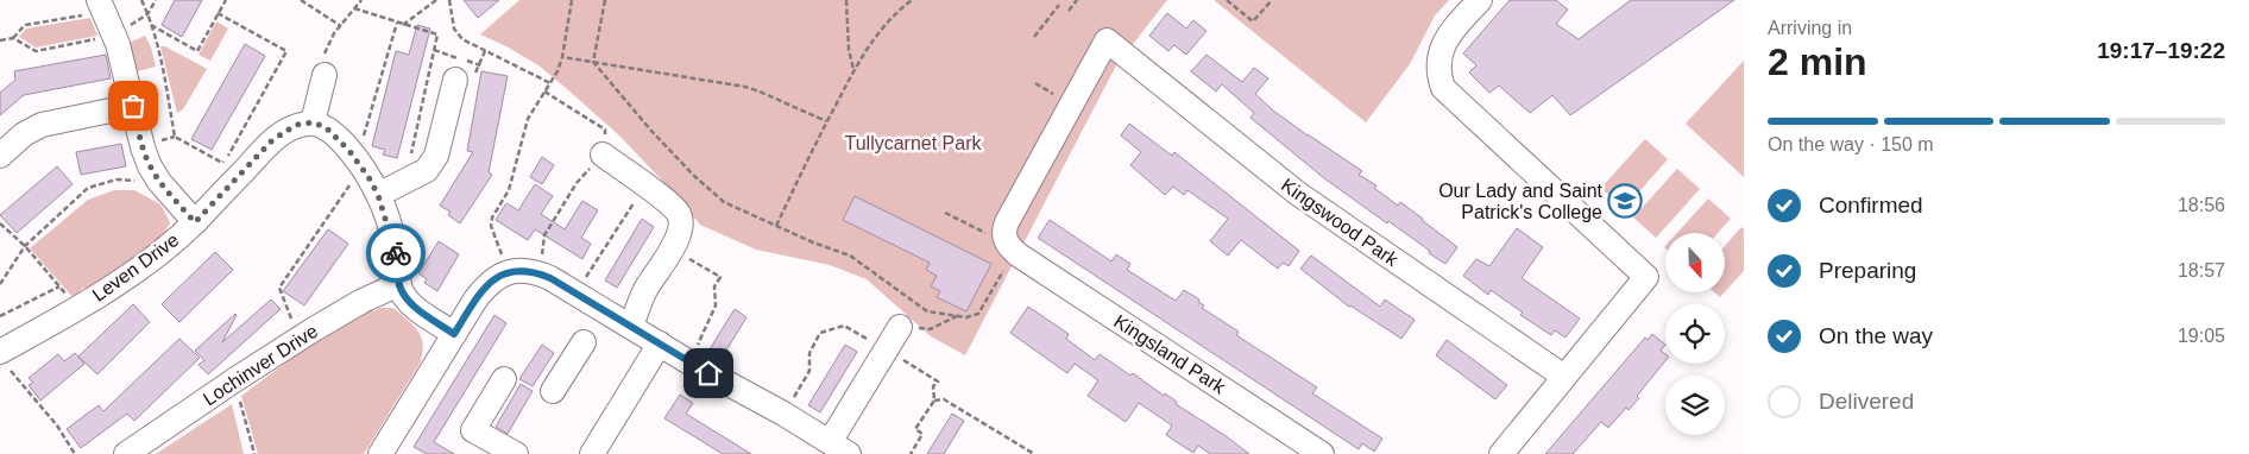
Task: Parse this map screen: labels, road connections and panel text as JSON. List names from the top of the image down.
{
  "streets": {
    "street": [
      "Kingswood Park",
      "Leven Drive",
      "Kingsland Park",
      "Lochinver Drive"
    ]
  },
  "crossings": [
    ["Kingswood Park", "Kingsland Park"]
  ],
  "parks": ["Tullycarnet Park"],
  "places": {
    "school or university": ["Our Lady and Saint Patrick's College"]
  },
  "north": "bottom",
  "page": {
    "heading": ["2 min", "Arriving in", "19:17–19:22"],
    "bar": "On the way · 150 m",
    "list": [
      ["Confirmed", "18:56"],
      ["Preparing", "18:57"],
      ["On the way", "19:05"],
      "Delivered"
    ]
  }
}
